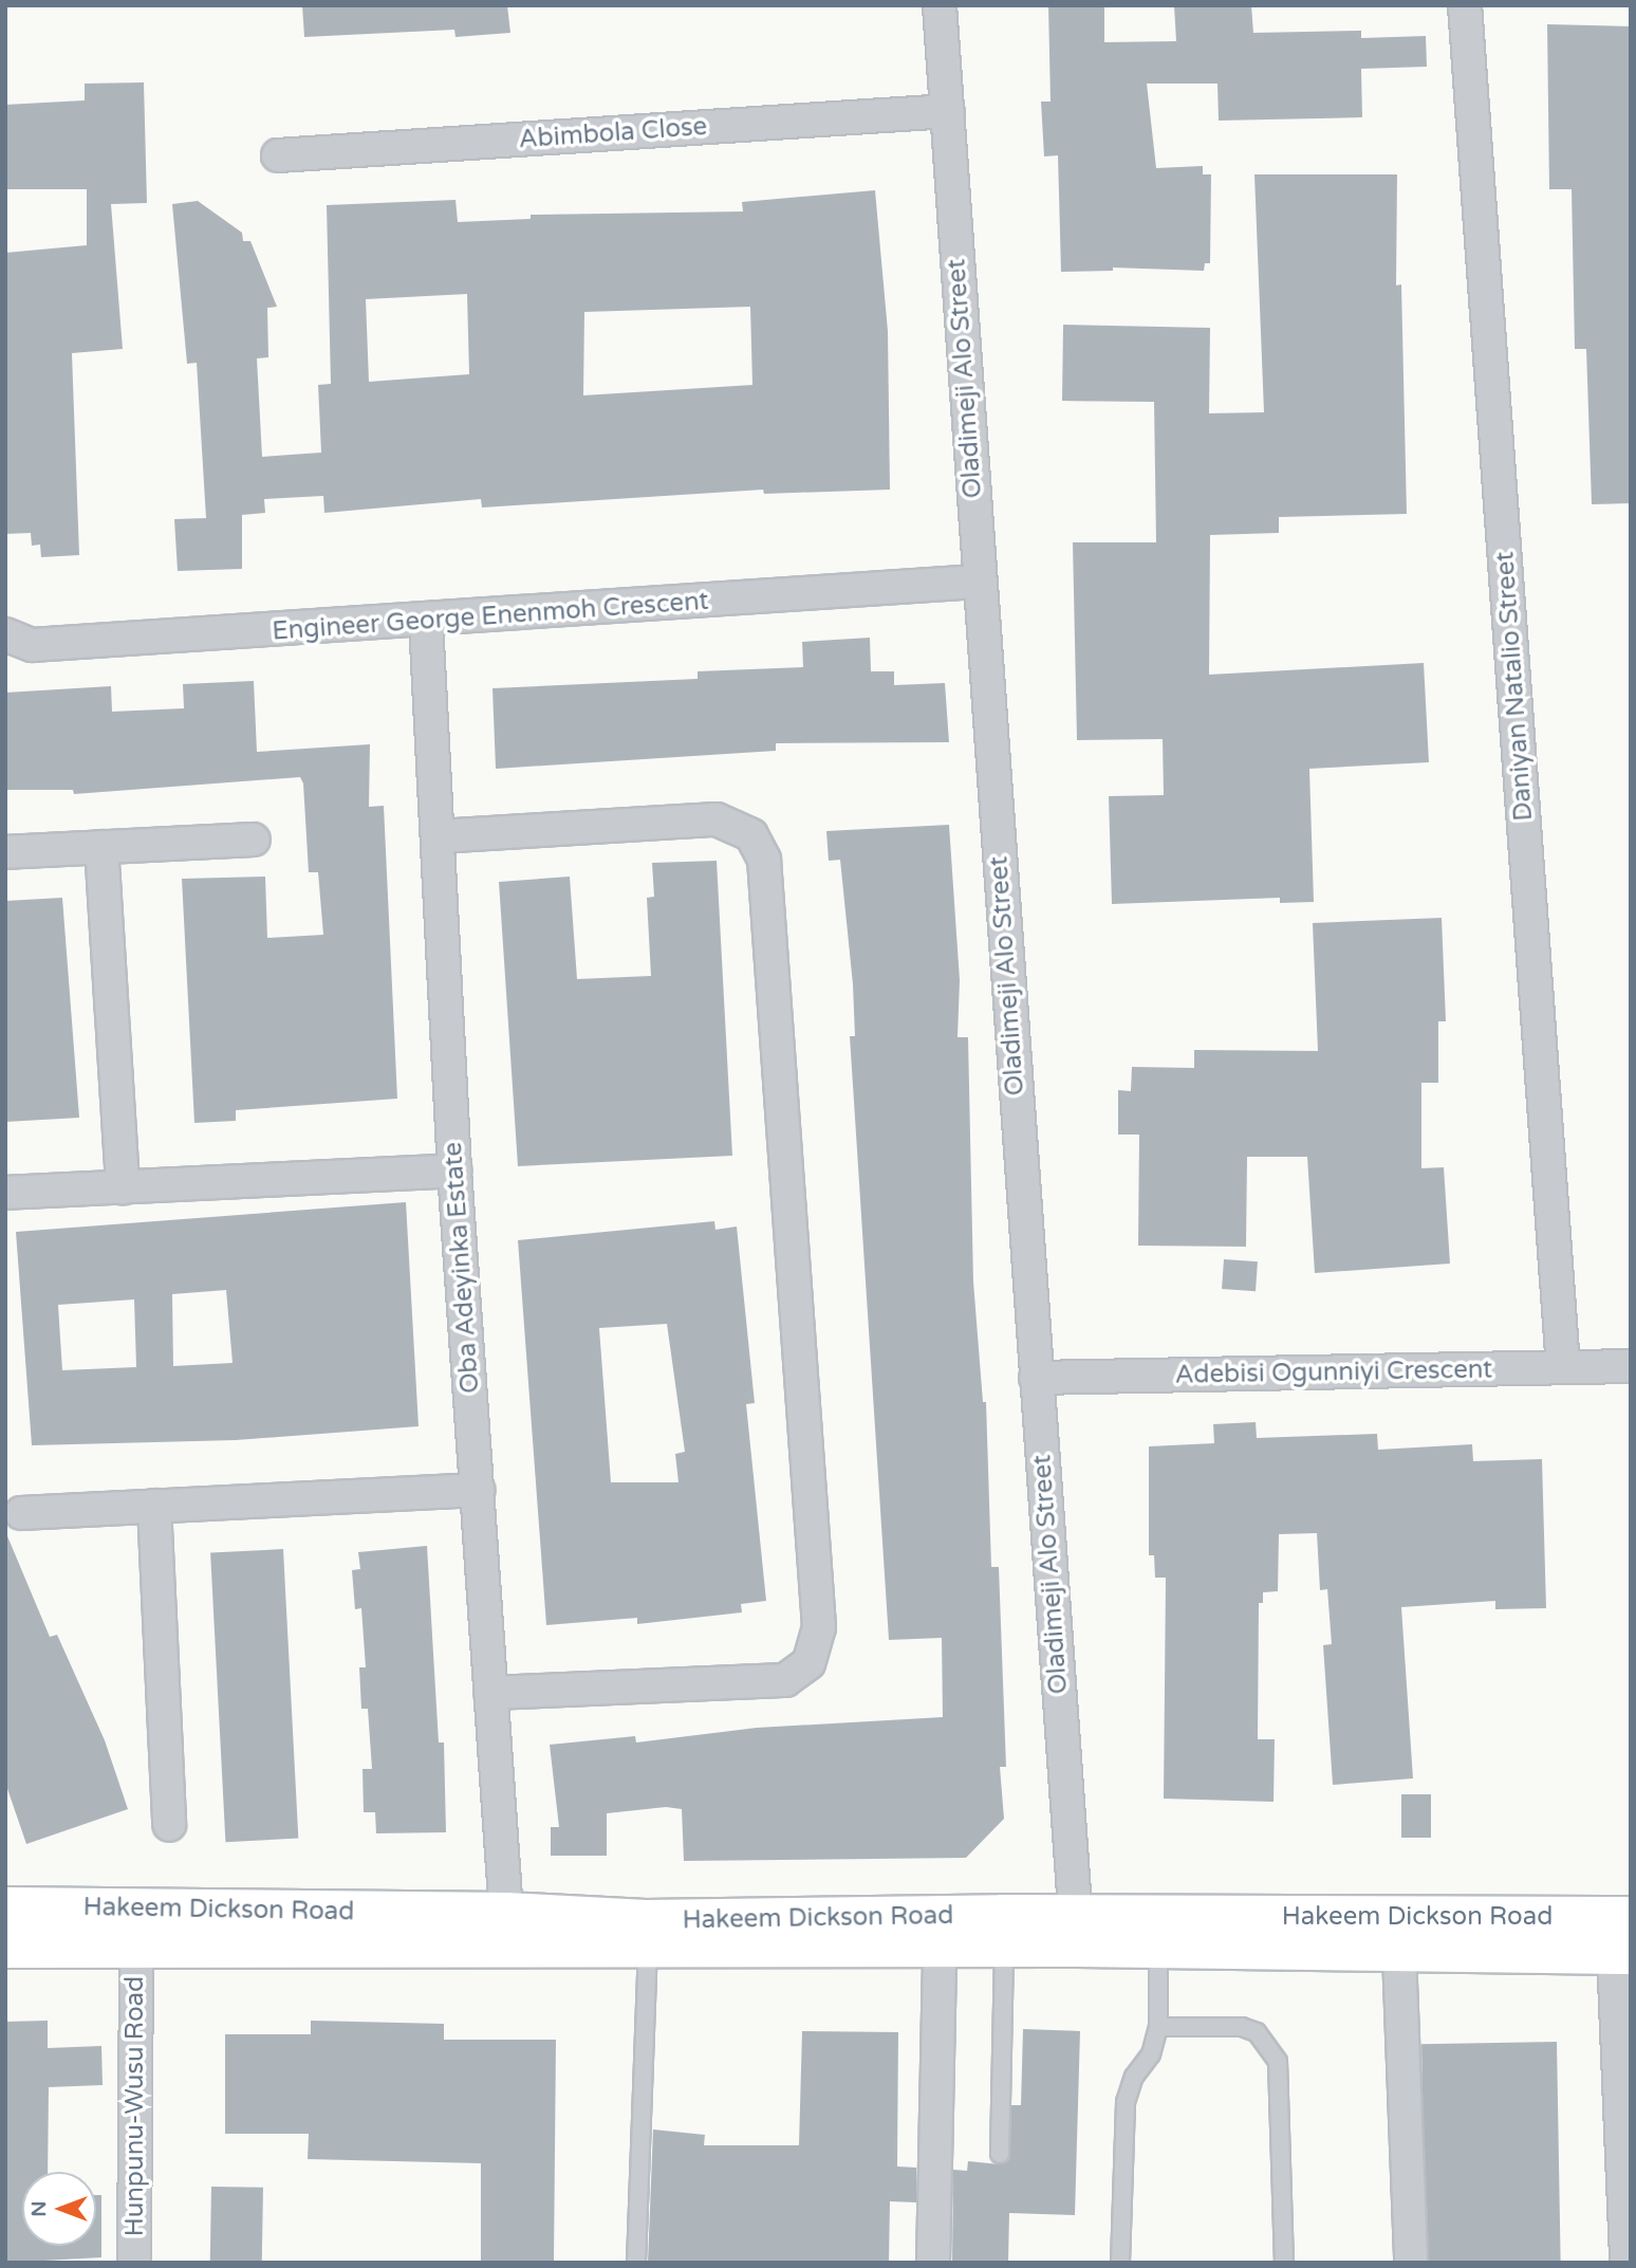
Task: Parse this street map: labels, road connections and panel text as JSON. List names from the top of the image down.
{
  "streets": {
    "main road": ["Hakeem Dickson Road"],
    "street": [
      "Abimbola Close",
      "Oladimeji Alo Street",
      "Engineer George Enenmoh Crescent",
      "Daniyan Natalio Street",
      "Oba Adeyinka Estate",
      "Adebisi Ogunniyi Crescent",
      "Hunpunu-Wusu Road"
    ]
  },
  "crossings": [
    ["Abimbola Close", "Oladimeji Alo Street"],
    ["Oladimeji Alo Street", "Engineer George Enenmoh Crescent"],
    ["Oladimeji Alo Street", "Adebisi Ogunniyi Crescent"],
    ["Oladimeji Alo Street", "Hakeem Dickson Road"],
    ["Engineer George Enenmoh Crescent", "Oba Adeyinka Estate"],
    ["Daniyan Natalio Street", "Adebisi Ogunniyi Crescent"],
    ["Oba Adeyinka Estate", "Hakeem Dickson Road"],
    ["Hakeem Dickson Road", "Hunpunu-Wusu Road"]
  ],
  "north": "left"
}
